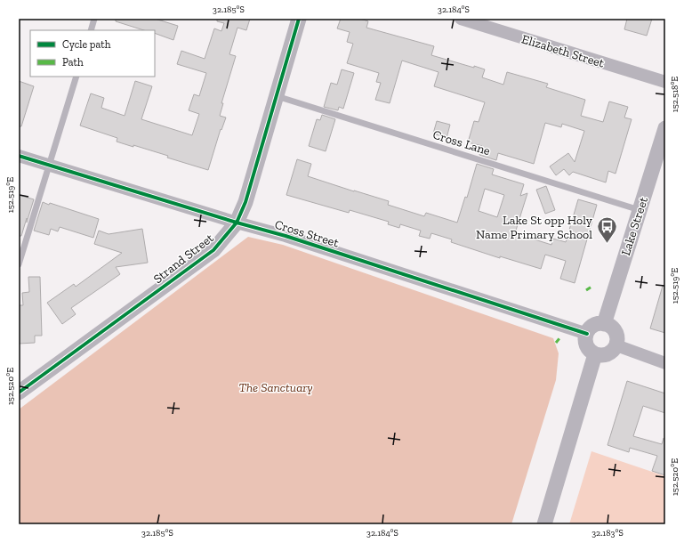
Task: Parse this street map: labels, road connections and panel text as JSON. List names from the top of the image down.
{
  "streets": {
    "street": [
      "Elizabeth Street",
      "Lake Street",
      "Cross Street",
      "Strand Street"
    ],
    "lane": ["Cross Lane"]
  },
  "crossings": [
    ["Cross Lane", "Lake Street"],
    ["Cross Lane", "Strand Street"],
    ["Lake Street", "Cross Street"],
    ["Cross Street", "Strand Street"]
  ],
  "parks": ["The Sanctuary"],
  "places": {
    "bus stop": ["Lake St opp Holy Name Primary School"]
  },
  "legend": ["Cycle path", "Path"],
  "coordinates": [
    "32.185°S",
    "32.184°S",
    "152.518°E",
    "152.519°E",
    "152.520°E",
    "32.183°S"
  ]
}
